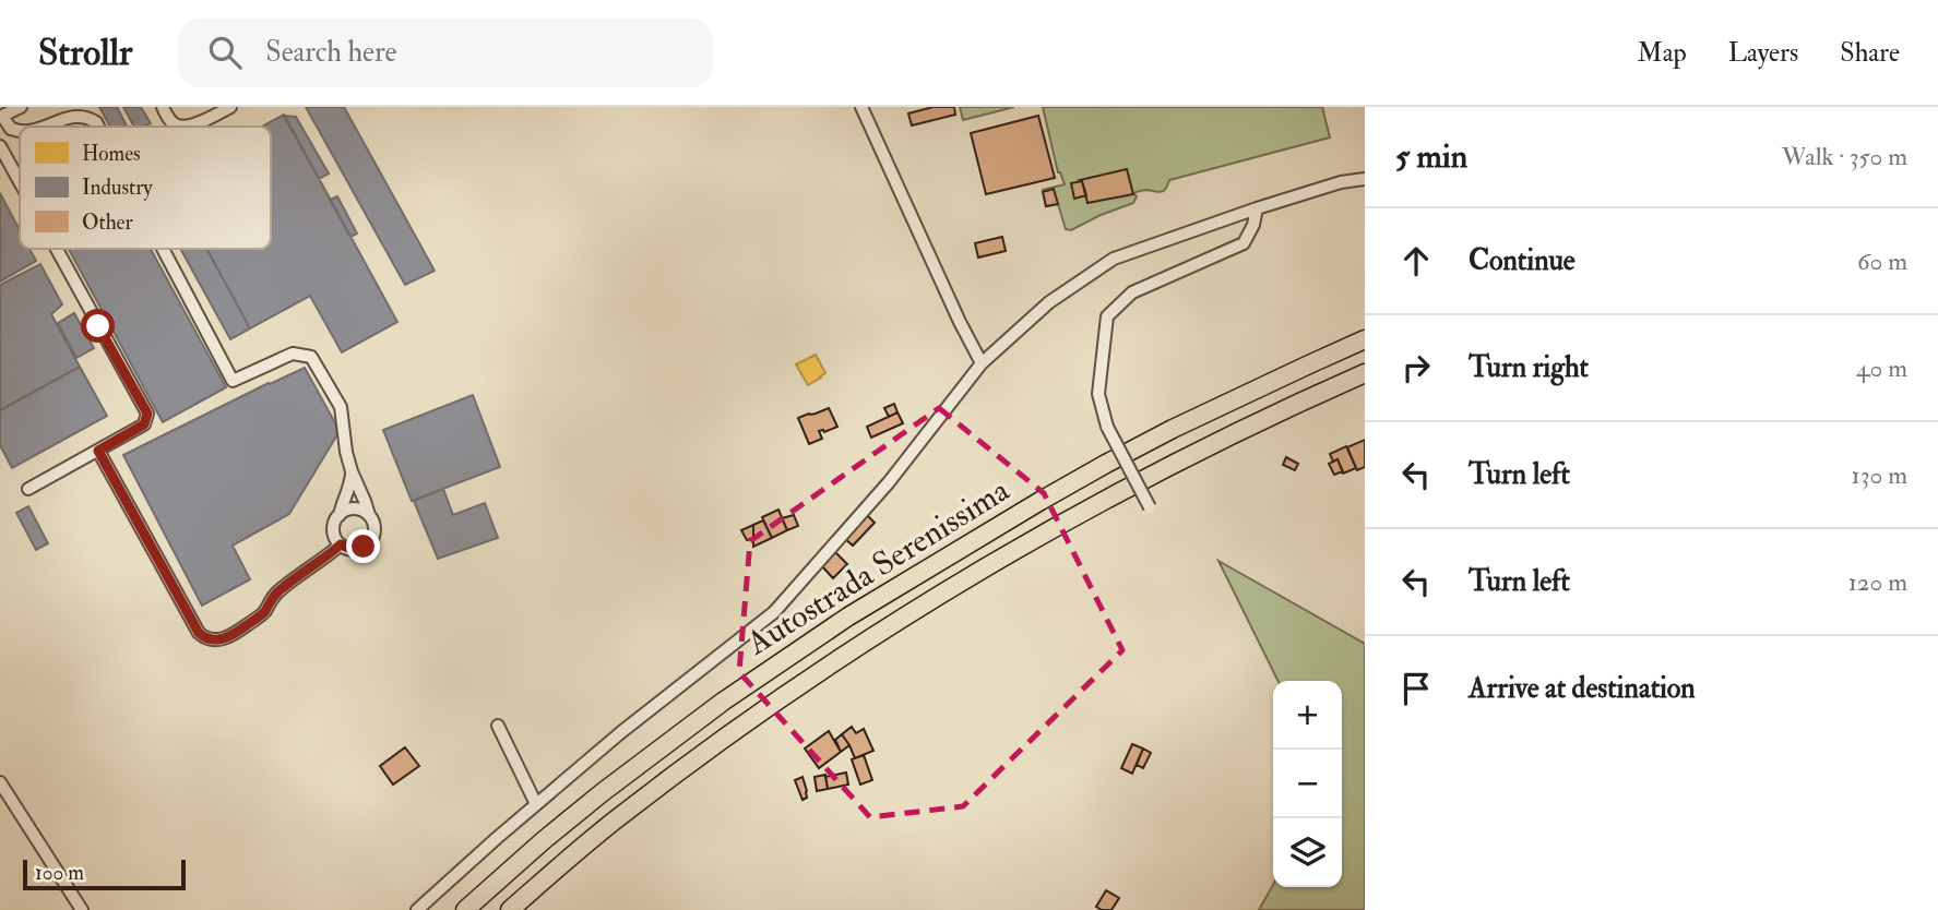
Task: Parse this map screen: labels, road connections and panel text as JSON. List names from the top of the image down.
{
  "streets": {
    "highway": ["Autostrada Serenissima"]
  },
  "legend": ["Homes", "Industry", "Other"],
  "scale_bar": "100 m",
  "page": {
    "header": "Strollr",
    "search": "Search here",
    "nav": ["Map", "Layers", "Share"],
    "heading": ["5 min", "Walk · 350 m"],
    "list": [
      ["Continue", "60 m"],
      ["Turn right", "40 m"],
      ["Turn left", "130 m"],
      ["Turn left", "120 m"],
      "Arrive at destination"
    ],
    "map_buttons": ["+", "−"],
    "scale": "100 m"
  }
}
